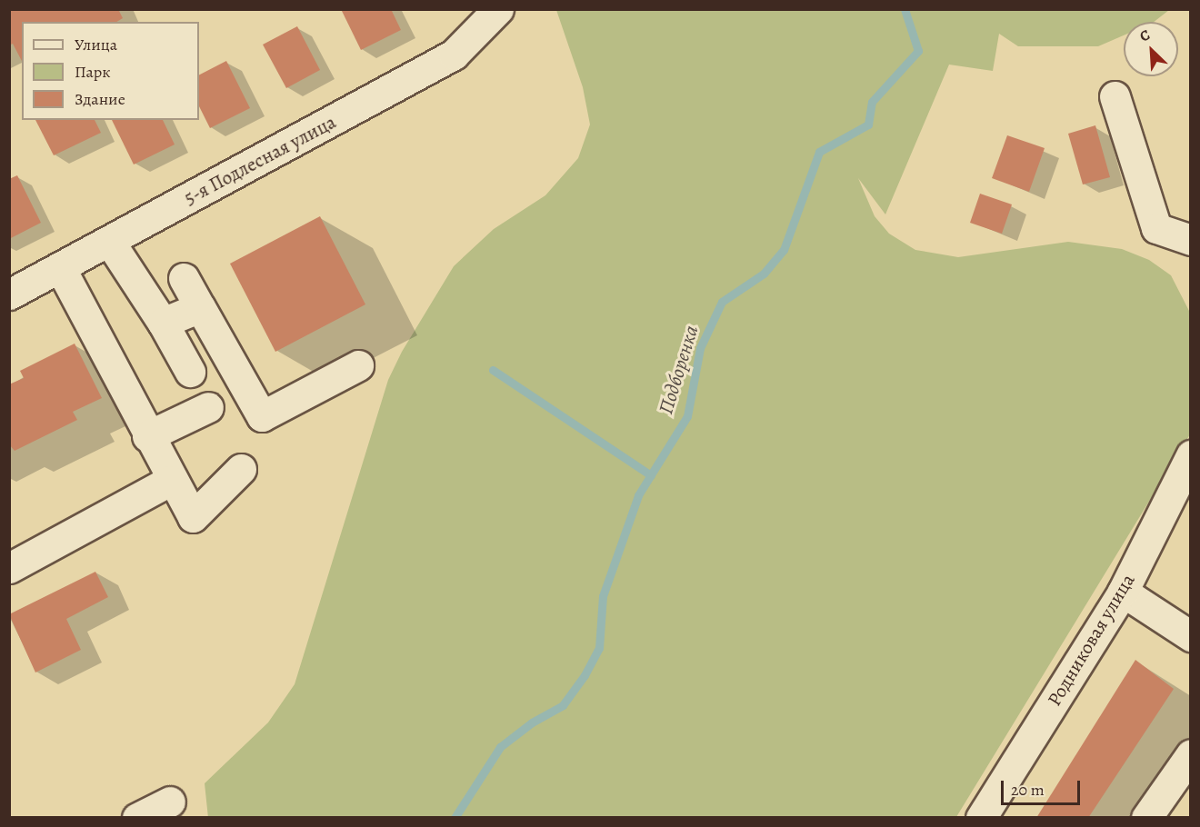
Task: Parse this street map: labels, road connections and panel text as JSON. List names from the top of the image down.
{
  "streets": {
    "street": ["5-я Подлесная улица", "Родниковая улица"]
  },
  "water": ["Подборенка"],
  "legend": ["Улица", "Парк", "Здание"],
  "scale_bar": "20 m",
  "north": "top left"
}
